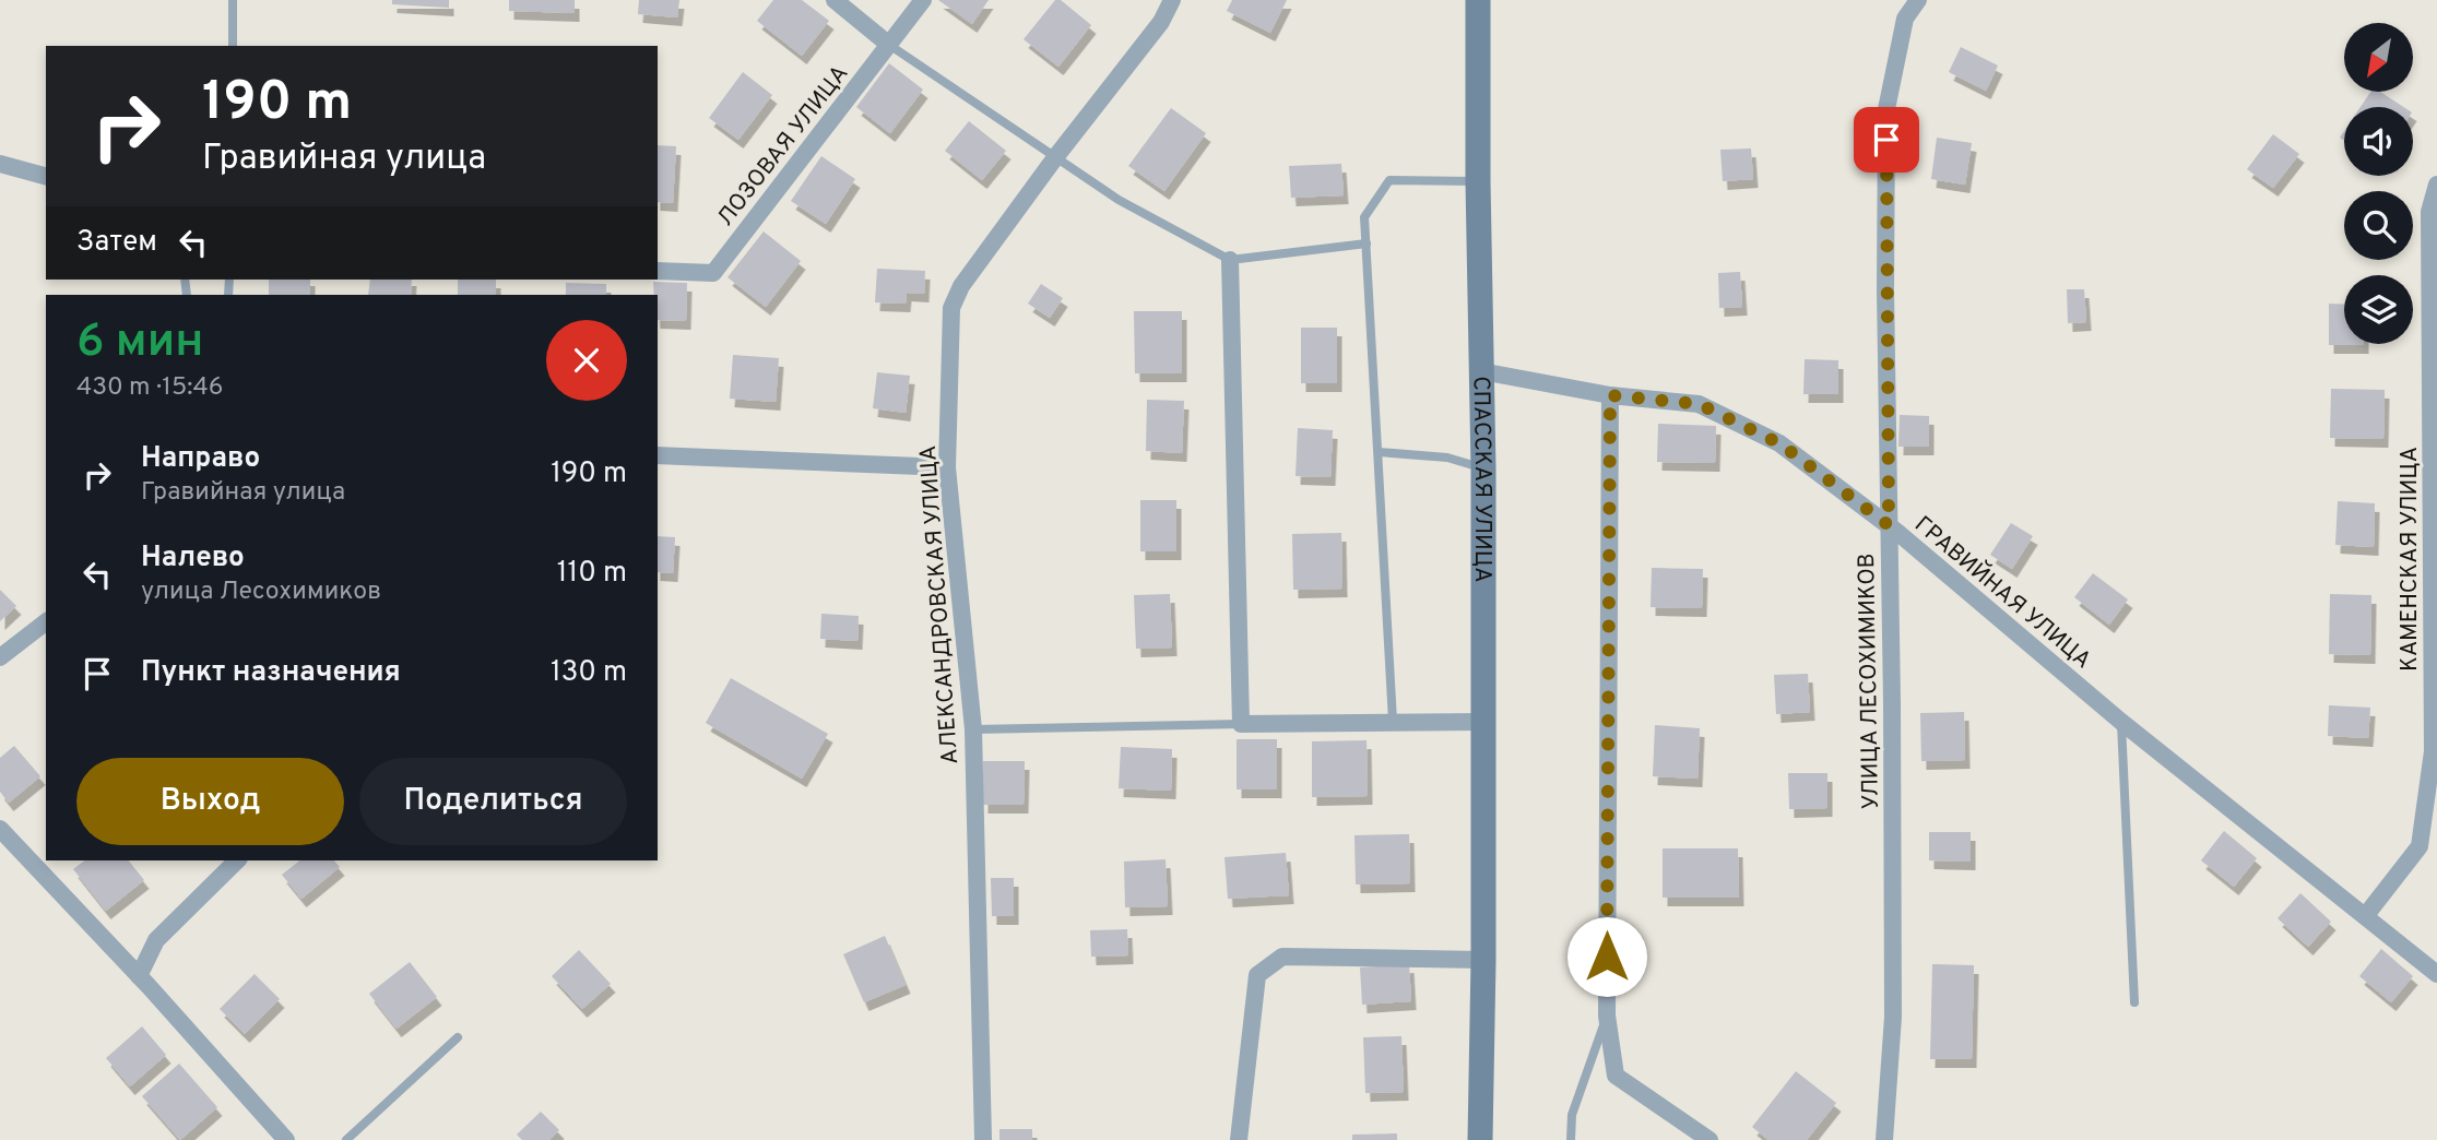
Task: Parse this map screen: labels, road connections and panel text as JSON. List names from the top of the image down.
{
  "streets": {
    "street": [
      "ЛОЗОВАЯ УЛИЦА",
      "СПАССКАЯ УЛИЦА",
      "КАМЕНСКАЯ УЛИЦА",
      "ГРАВИЙНАЯ УЛИЦА",
      "АЛЕКСАНДРОВСКАЯ УЛИЦА",
      "УЛИЦА ЛЕСОХИМИКОВ"
    ]
  },
  "crossings": [
    ["СПАССКАЯ УЛИЦА", "ГРАВИЙНАЯ УЛИЦА"],
    ["КАМЕНСКАЯ УЛИЦА", "ГРАВИЙНАЯ УЛИЦА"],
    ["ГРАВИЙНАЯ УЛИЦА", "УЛИЦА ЛЕСОХИМИКОВ"]
  ],
  "north": "bottom left",
  "page": {
    "turn": ["190 m", "Гравийная улица"],
    "then": "Затем",
    "heading": ["6 мин", "430 m · 15:46"],
    "list": [
      {
        "name": "Направо",
        "note": "Гравийная улица",
        "value": "190 m"
      },
      {
        "name": "Налево",
        "note": "улица Лесохимиков",
        "value": "110 m"
      },
      {
        "name": "Пункт назначения",
        "value": "130 m"
      }
    ],
    "buttons": ["Выход", "Поделиться"]
  }
}
